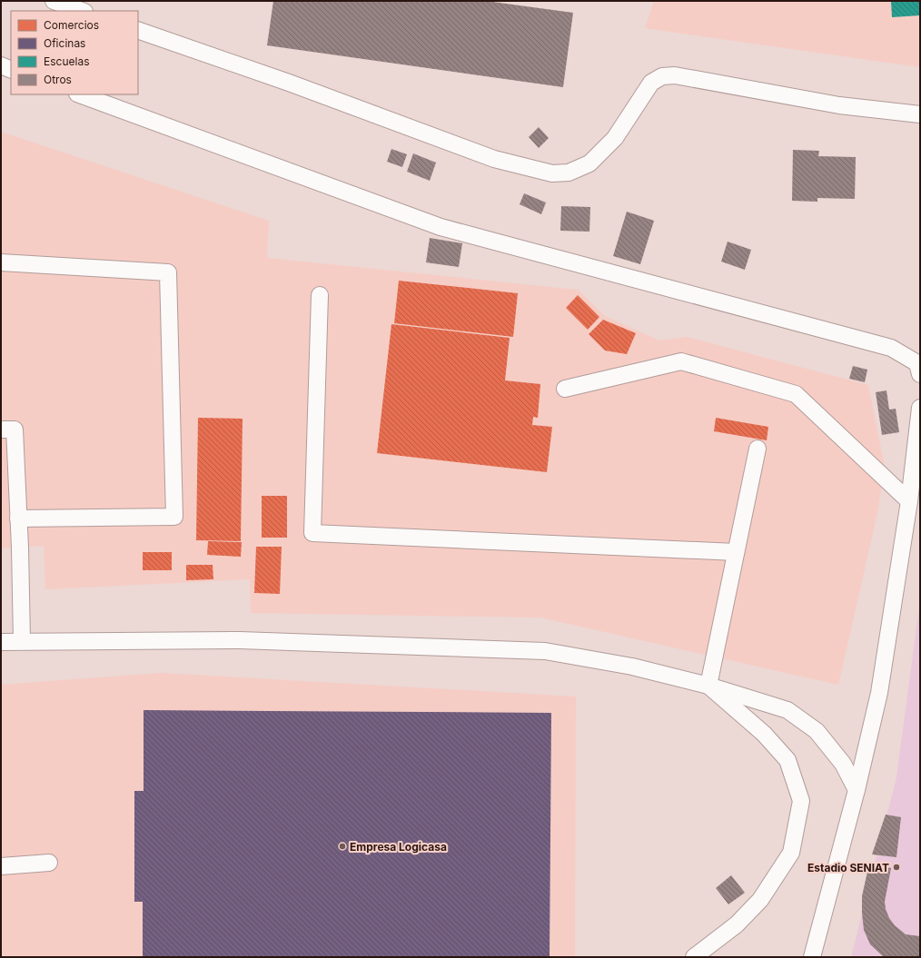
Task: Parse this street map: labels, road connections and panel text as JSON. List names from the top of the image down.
{
  "places": ["Empresa Logicasa", "Estadio SENIAT"],
  "legend": [
    "Comercios",
    "Oficinas",
    "Escuelas",
    "Otros"
  ]
}
